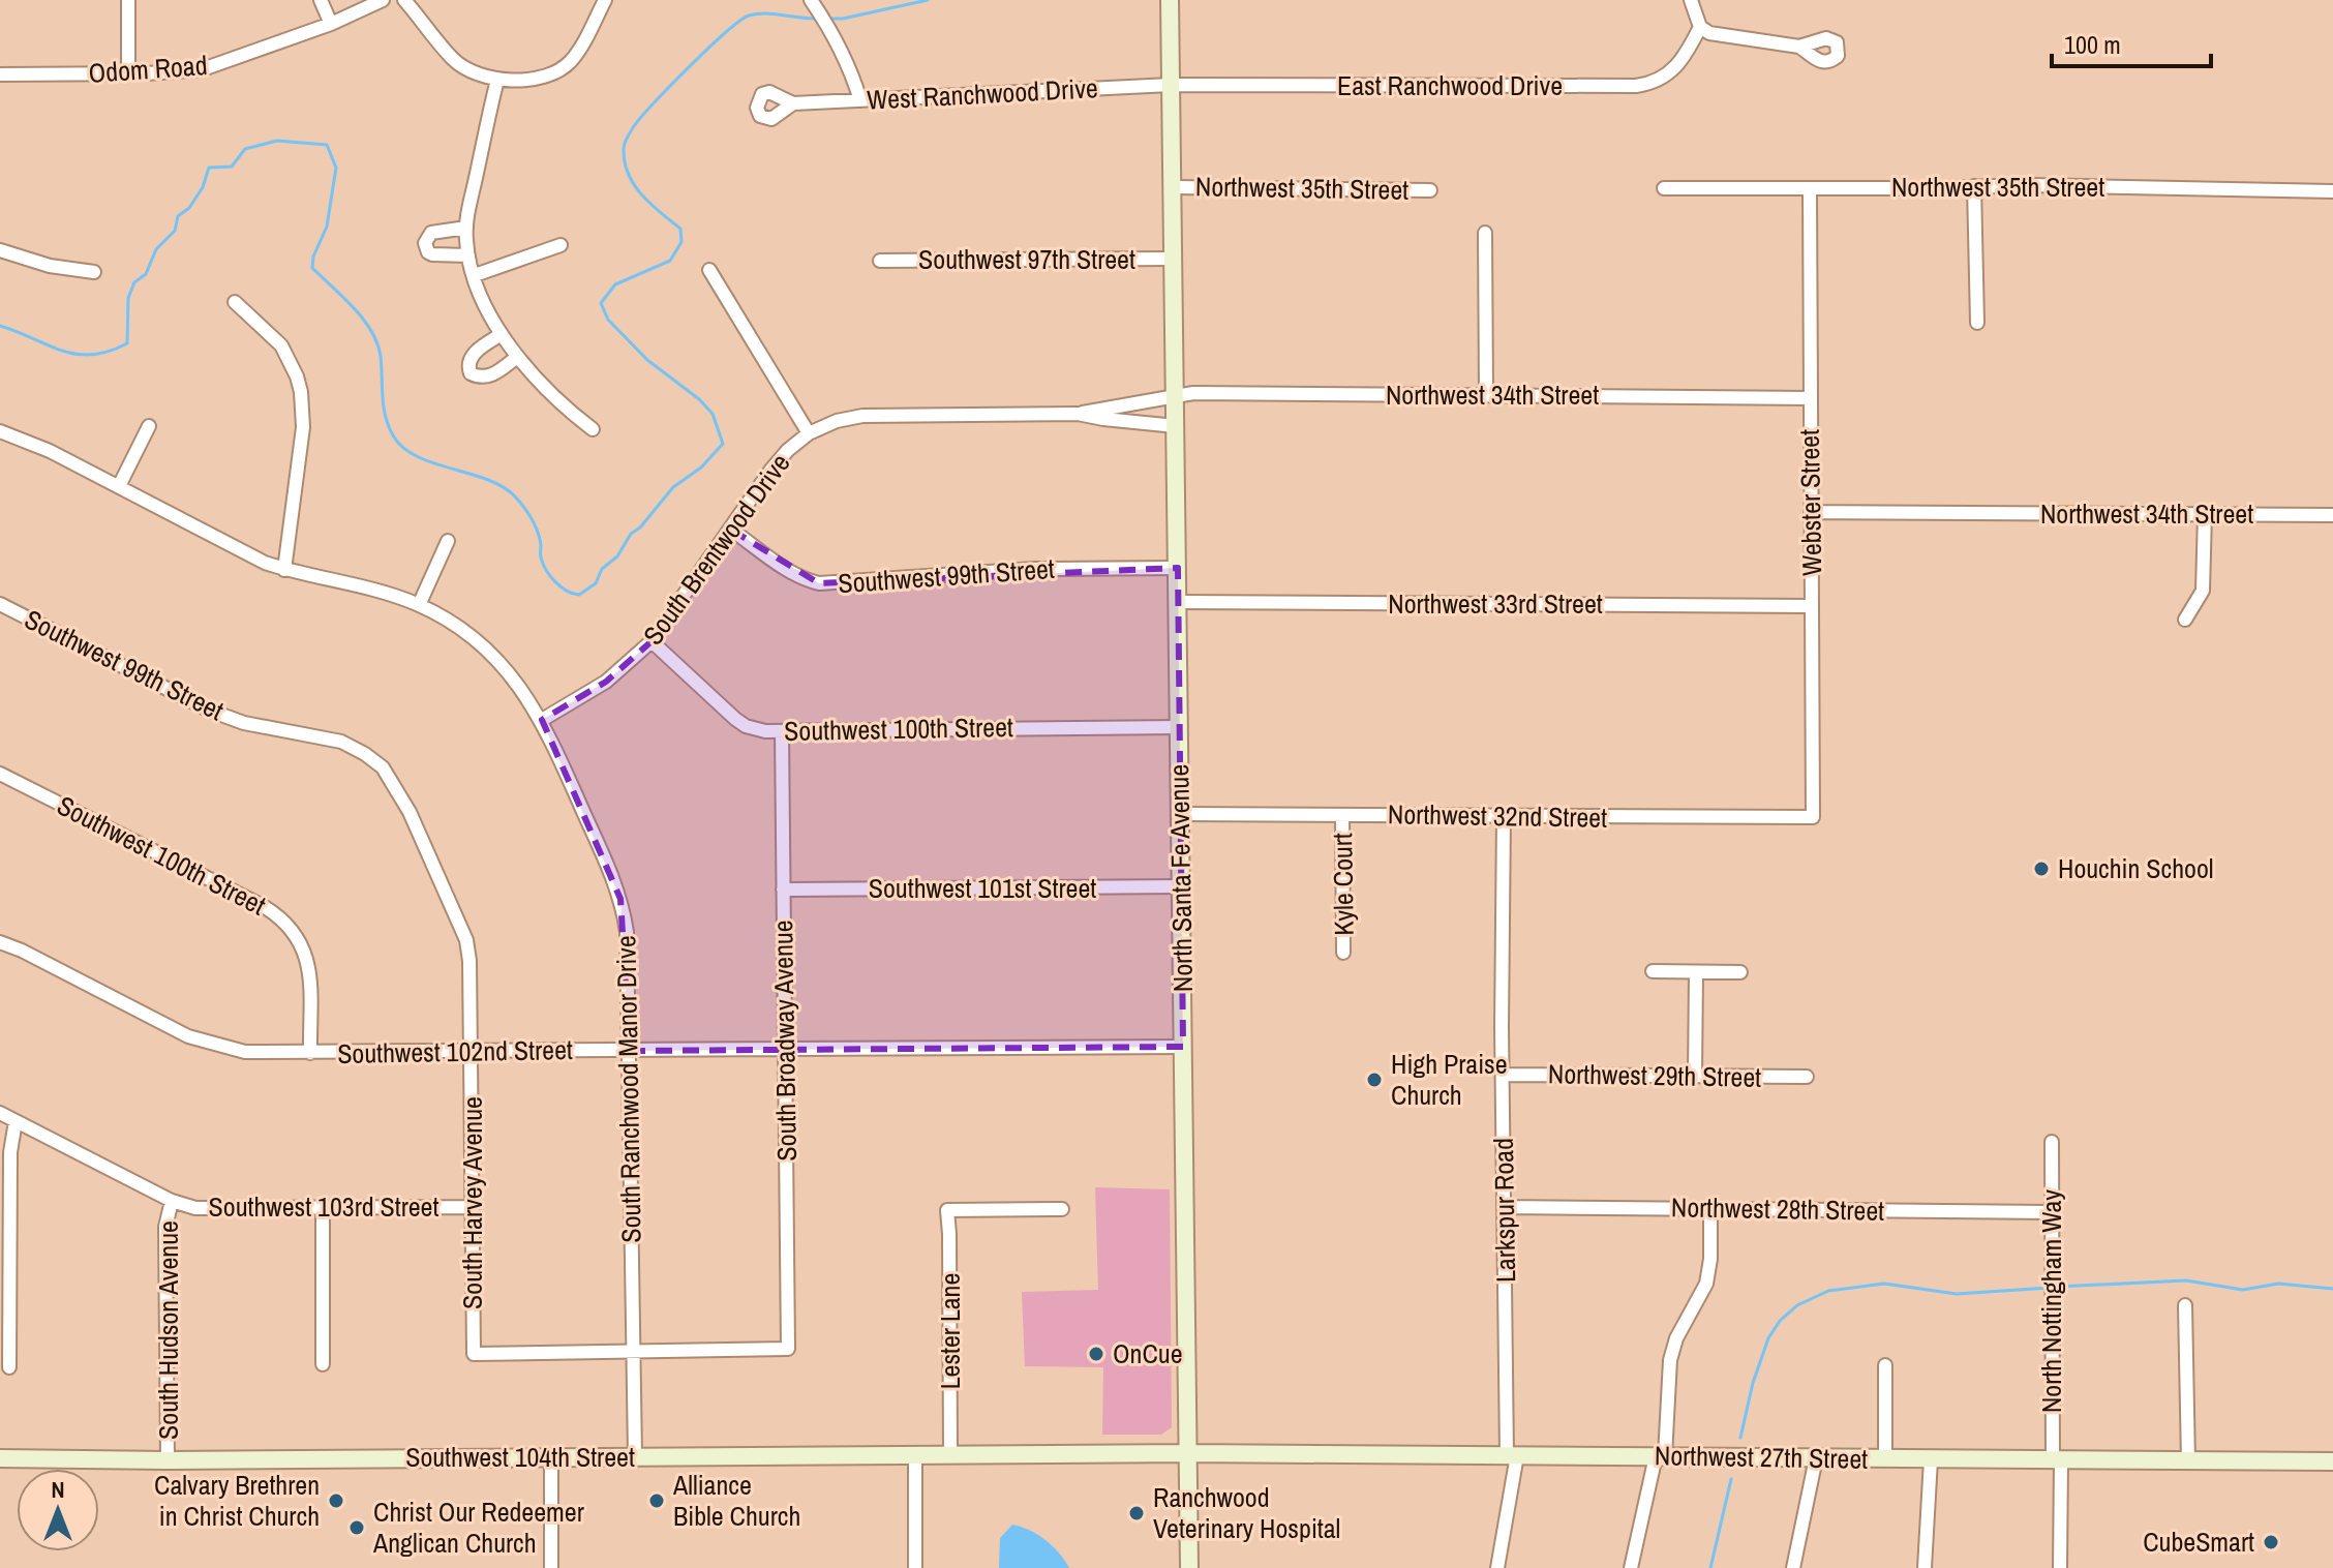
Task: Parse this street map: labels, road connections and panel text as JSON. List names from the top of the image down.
{
  "streets": {
    "main road": ["North Santa Fe Avenue", "Southwest 104th Street", "Northwest 27th Street"],
    "street": [
      "Odom Road",
      "East Ranchwood Drive",
      "West Ranchwood Drive",
      "Northwest 35th Street",
      "Southwest 97th Street",
      "Northwest 34th Street",
      "Webster Street",
      "South Brentwood Drive",
      "Southwest 99th Street",
      "Northwest 33rd Street",
      "Southwest 100th Street",
      "Northwest 32nd Street",
      "Kyle Court",
      "Southwest 101st Street",
      "South Broadway Avenue",
      "Southwest 102nd Street",
      "Northwest 29th Street",
      "South Ranchwood Manor Drive",
      "South Harvey Avenue",
      "Southwest 103rd Street",
      "Northwest 28th Street",
      "Larkspur Road",
      "North Nottingham Way",
      "South Hudson Avenue",
      "Lester Lane"
    ]
  },
  "crossings": [
    ["East Ranchwood Drive", "West Ranchwood Drive"],
    ["East Ranchwood Drive", "North Santa Fe Avenue"],
    ["West Ranchwood Drive", "North Santa Fe Avenue"],
    ["Northwest 35th Street", "Webster Street"],
    ["Northwest 35th Street", "North Santa Fe Avenue"],
    ["Southwest 97th Street", "North Santa Fe Avenue"],
    ["Northwest 34th Street", "Webster Street"],
    ["Northwest 34th Street", "North Santa Fe Avenue"],
    ["Webster Street", "Northwest 33rd Street"],
    ["Webster Street", "Northwest 32nd Street"],
    ["South Brentwood Drive", "Southwest 99th Street"],
    ["South Brentwood Drive", "Southwest 100th Street"],
    ["South Brentwood Drive", "South Ranchwood Manor Drive"],
    ["Southwest 99th Street", "North Santa Fe Avenue"],
    ["Southwest 99th Street", "Southwest 102nd Street"],
    ["Southwest 99th Street", "South Harvey Avenue"],
    ["Northwest 33rd Street", "North Santa Fe Avenue"],
    ["Southwest 100th Street", "North Santa Fe Avenue"],
    ["Southwest 100th Street", "South Broadway Avenue"],
    ["Southwest 100th Street", "Southwest 102nd Street"],
    ["Northwest 32nd Street", "North Santa Fe Avenue"],
    ["Northwest 32nd Street", "Kyle Court"],
    ["Northwest 32nd Street", "Larkspur Road"],
    ["North Santa Fe Avenue", "Southwest 101st Street"],
    ["North Santa Fe Avenue", "Southwest 102nd Street"],
    ["North Santa Fe Avenue", "Southwest 104th Street"],
    ["North Santa Fe Avenue", "Northwest 27th Street"],
    ["Southwest 101st Street", "South Broadway Avenue"],
    ["South Broadway Avenue", "Southwest 102nd Street"],
    ["South Broadway Avenue", "South Ranchwood Manor Drive"],
    ["South Broadway Avenue", "South Harvey Avenue"],
    ["Southwest 102nd Street", "South Ranchwood Manor Drive"],
    ["Southwest 102nd Street", "South Harvey Avenue"],
    ["Northwest 29th Street", "Larkspur Road"],
    ["South Ranchwood Manor Drive", "South Harvey Avenue"],
    ["South Ranchwood Manor Drive", "Southwest 104th Street"],
    ["South Harvey Avenue", "Southwest 103rd Street"],
    ["Southwest 103rd Street", "South Hudson Avenue"],
    ["Northwest 28th Street", "Larkspur Road"],
    ["Northwest 28th Street", "North Nottingham Way"],
    ["Larkspur Road", "Northwest 27th Street"],
    ["North Nottingham Way", "Northwest 27th Street"],
    ["South Hudson Avenue", "Southwest 104th Street"],
    ["Lester Lane", "Southwest 104th Street"],
    ["Southwest 104th Street", "Northwest 27th Street"]
  ],
  "places": [
    "Houchin School",
    "High Praise Church",
    "OnCue",
    "Calvary Brethren in Christ Church",
    "Alliance Bible Church",
    "Ranchwood Veterinary Hospital",
    "Christ Our Redeemer Anglican Church",
    "CubeSmart"
  ],
  "scale_bar": "100 m",
  "north": "top"
}
